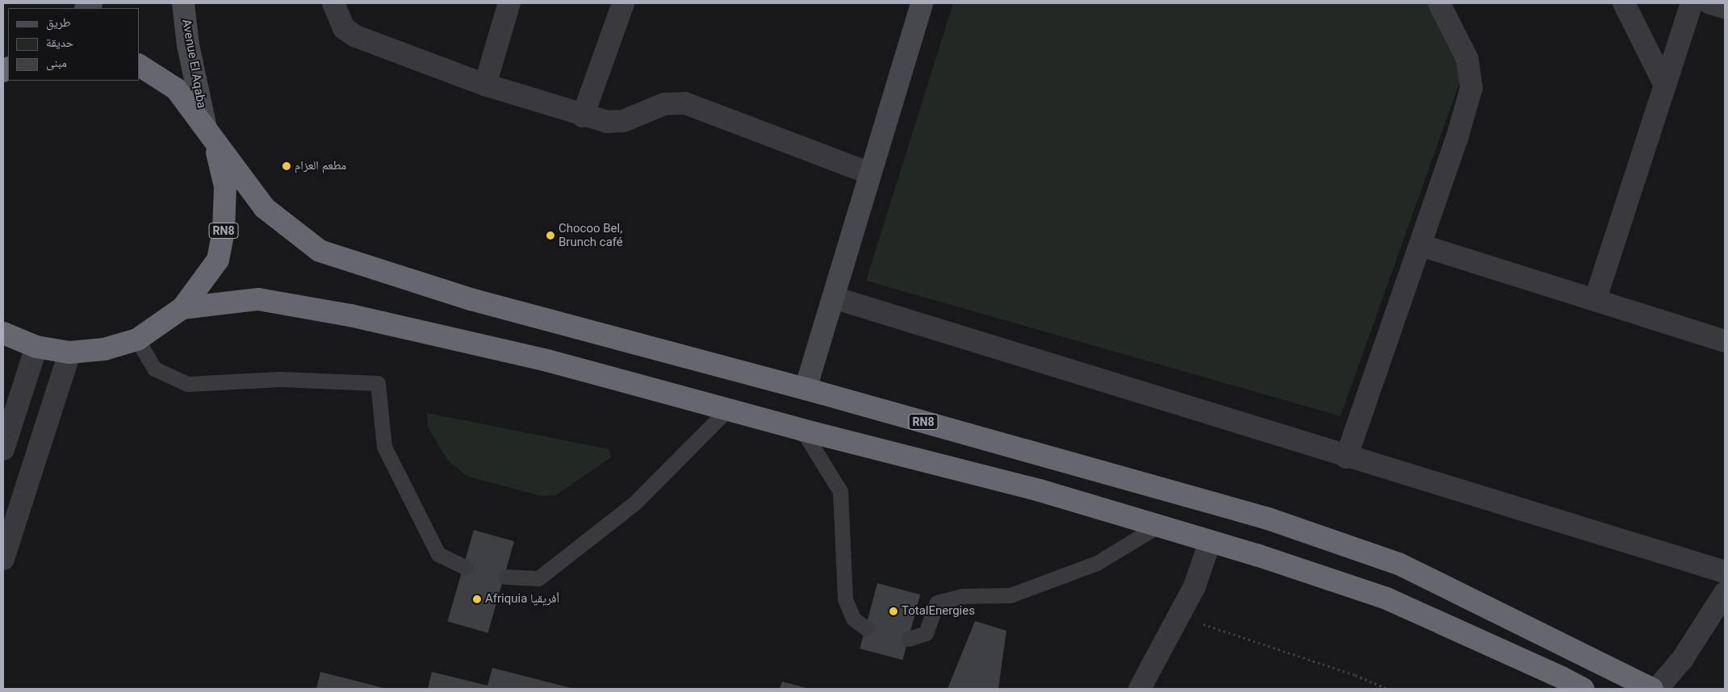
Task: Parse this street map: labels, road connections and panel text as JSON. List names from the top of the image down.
{
  "streets": {
    "highway": ["RN8"],
    "street": ["Avenue El Aqaba"]
  },
  "crossings": [
    ["Avenue El Aqaba", "RN8"]
  ],
  "places": [
    "مطعم العزام",
    "Chocoo Bel, Brunch café",
    "Afriquia أفريقيا",
    "TotalEnergies"
  ],
  "legend": ["طريق", "حديقة", "مبنى"]
}
